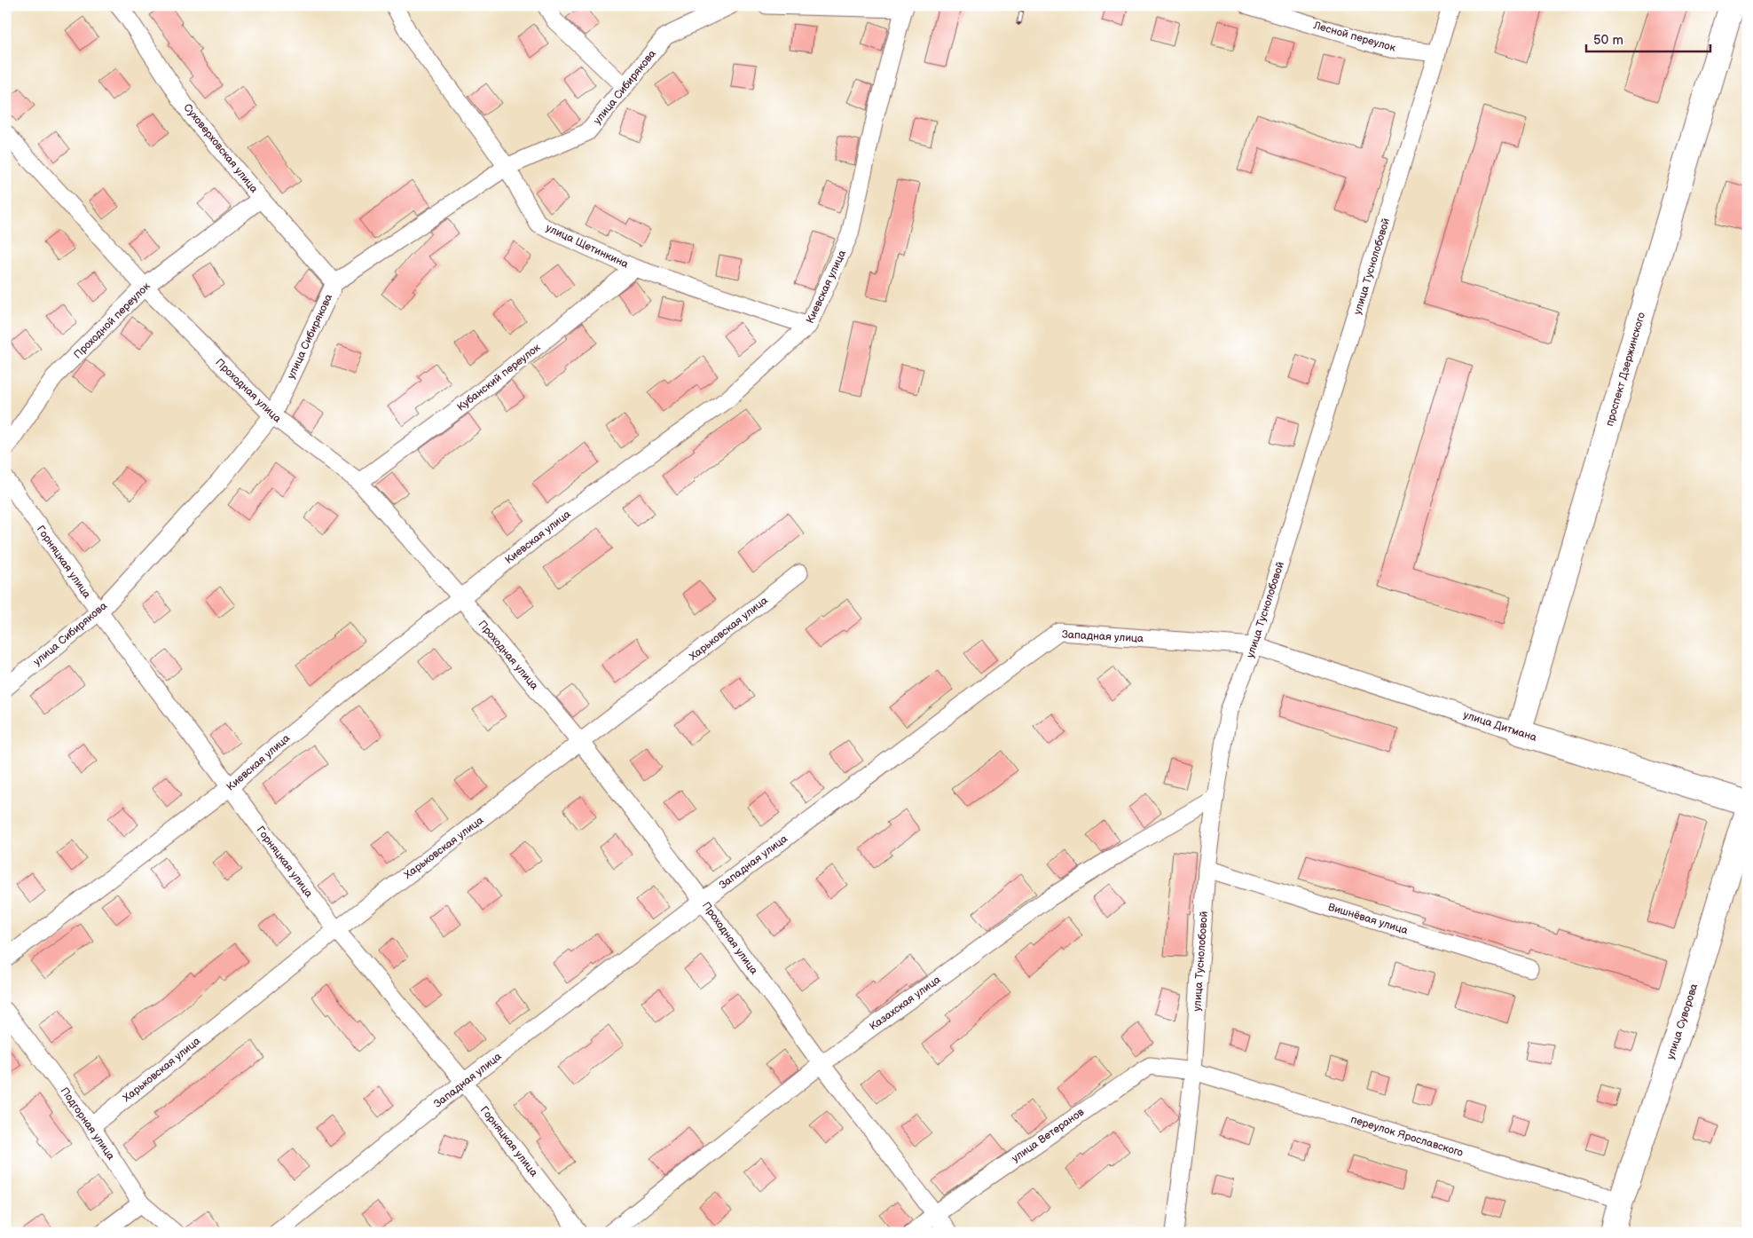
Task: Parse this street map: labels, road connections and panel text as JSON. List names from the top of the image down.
{
  "streets": {
    "street": [
      "Лесной переулок",
      "улица Сибирякова",
      "Суховерховская улица",
      "улица Щетинкина",
      "улица Туснолобовой",
      "Киевская улица",
      "Проходной переулок",
      "проспект Дзержинского",
      "Кубанский переулок",
      "Проходная улица",
      "Горняцкая улица",
      "Харьковская улица",
      "Западная улица",
      "улица Дитмана",
      "Вишнёвая улица",
      "Казахская улица",
      "улица Суворова",
      "Подгорная улица",
      "улица Ветеранов",
      "переулок Ярославского"
    ]
  },
  "crossings": [
    ["Лесной переулок", "улица Туснолобовой"],
    ["улица Сибирякова", "Суховерховская улица"],
    ["улица Сибирякова", "улица Щетинкина"],
    ["улица Сибирякова", "Проходная улица"],
    ["улица Сибирякова", "Горняцкая улица"],
    ["Суховерховская улица", "Проходной переулок"],
    ["улица Щетинкина", "Киевская улица"],
    ["улица Щетинкина", "Кубанский переулок"],
    ["улица Туснолобовой", "Западная улица"],
    ["улица Туснолобовой", "улица Дитмана"],
    ["улица Туснолобовой", "Вишнёвая улица"],
    ["улица Туснолобовой", "Казахская улица"],
    ["улица Туснолобовой", "улица Ветеранов"],
    ["улица Туснолобовой", "переулок Ярославского"],
    ["Киевская улица", "Проходная улица"],
    ["Киевская улица", "Горняцкая улица"],
    ["Проходной переулок", "Проходная улица"],
    ["проспект Дзержинского", "улица Дитмана"],
    ["Кубанский переулок", "Проходная улица"],
    ["Проходная улица", "Харьковская улица"],
    ["Проходная улица", "Западная улица"],
    ["Проходная улица", "Казахская улица"],
    ["Проходная улица", "улица Ветеранов"],
    ["Горняцкая улица", "Харьковская улица"],
    ["Горняцкая улица", "Западная улица"],
    ["Харьковская улица", "Подгорная улица"],
    ["Западная улица", "улица Дитмана"],
    ["улица Суворова", "переулок Ярославского"],
    ["улица Ветеранов", "переулок Ярославского"]
  ],
  "scale_bar": "50 m"
}
